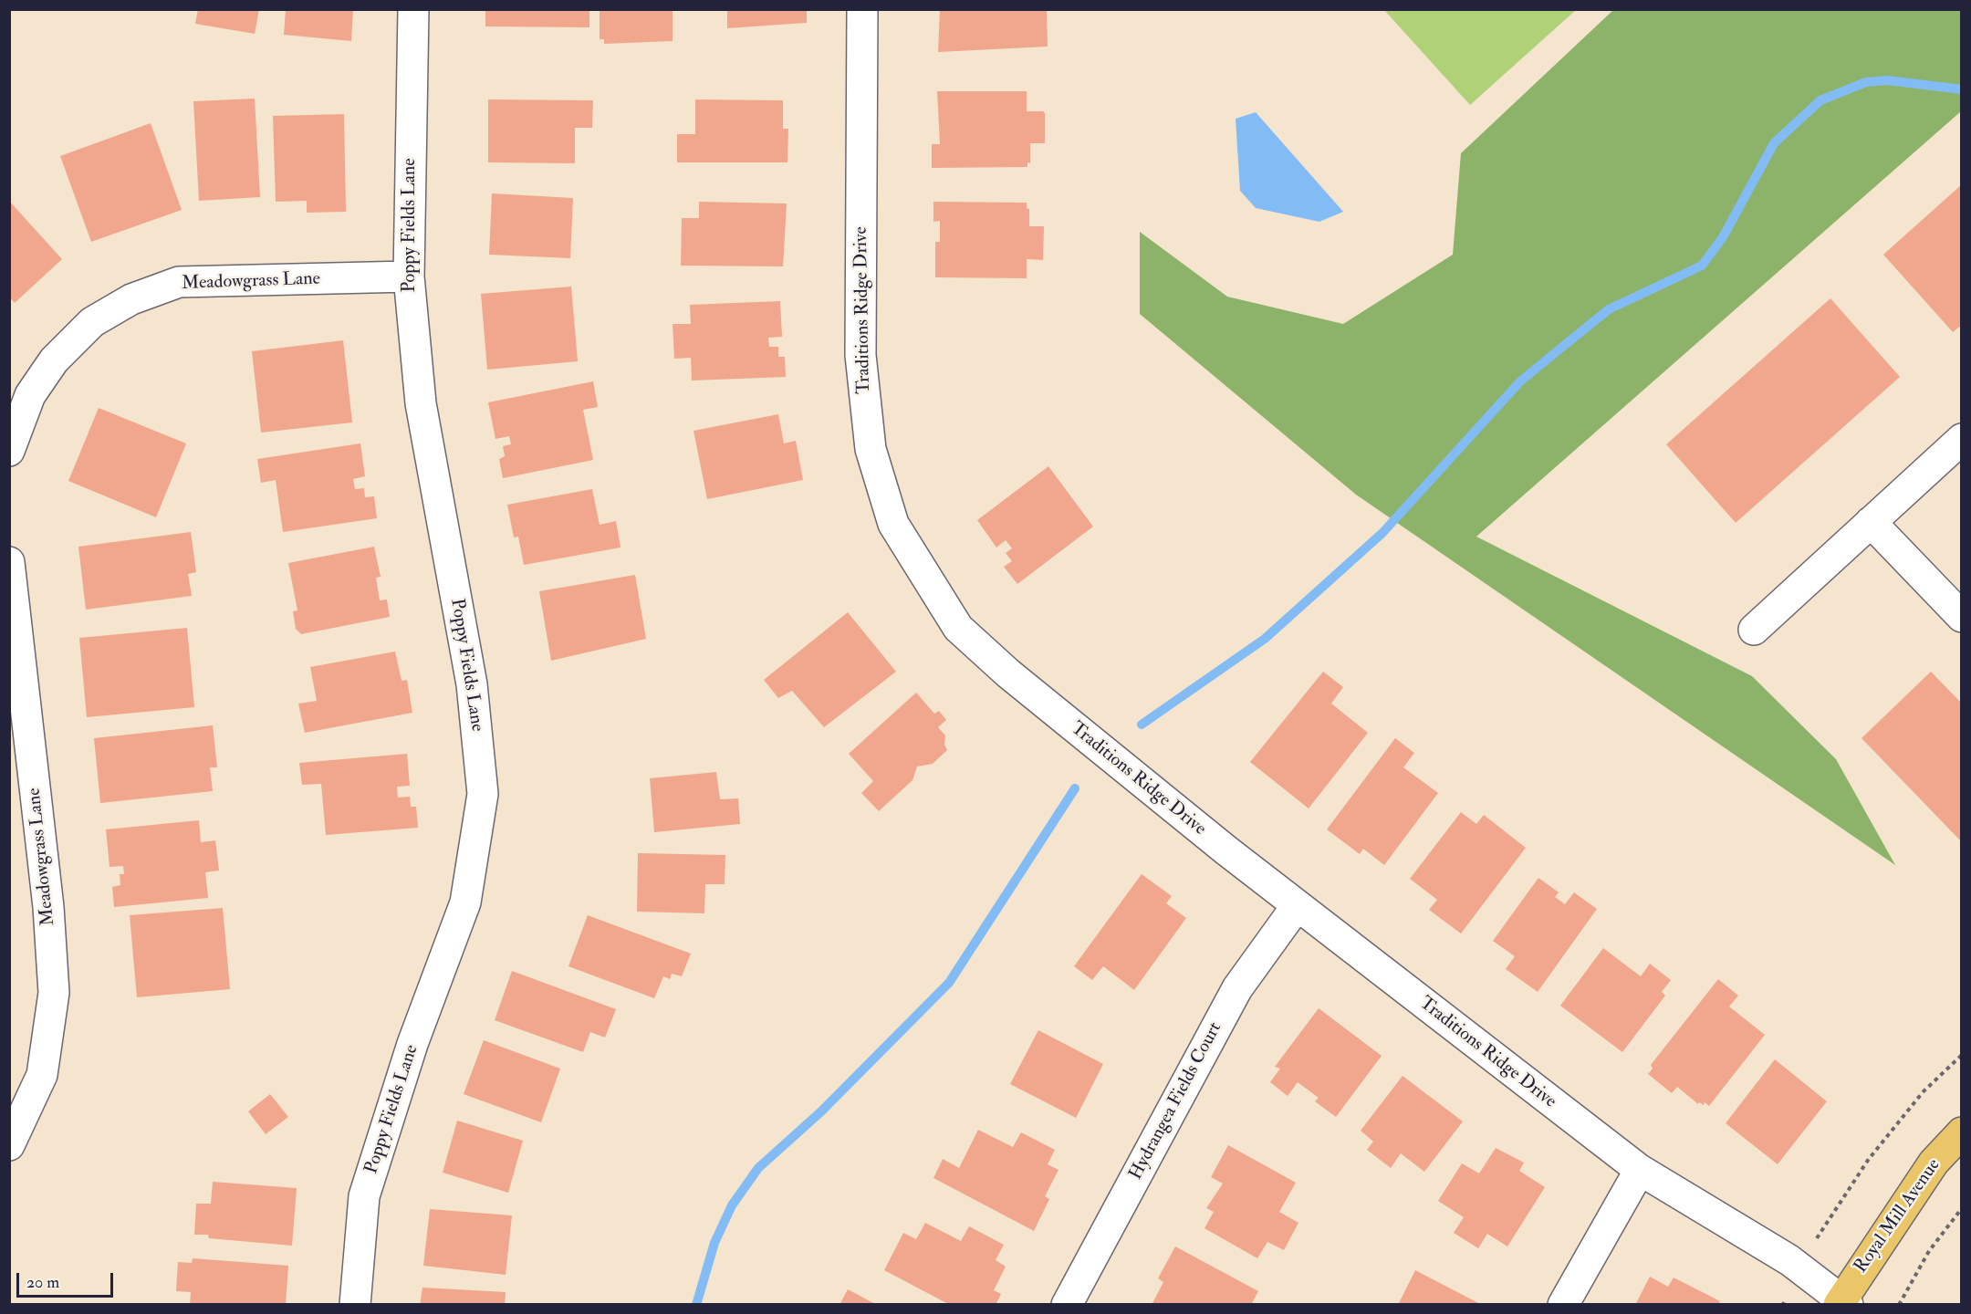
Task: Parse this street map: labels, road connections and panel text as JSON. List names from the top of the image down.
{
  "streets": {
    "main road": ["Royal Mill Avenue"],
    "street": [
      "Poppy Fields Lane",
      "Meadowgrass Lane",
      "Traditions Ridge Drive",
      "Hydrangea Fields Court"
    ]
  },
  "crossings": [
    ["Poppy Fields Lane", "Meadowgrass Lane"],
    ["Traditions Ridge Drive", "Hydrangea Fields Court"],
    ["Traditions Ridge Drive", "Royal Mill Avenue"]
  ],
  "scale_bar": "20 m"
}
